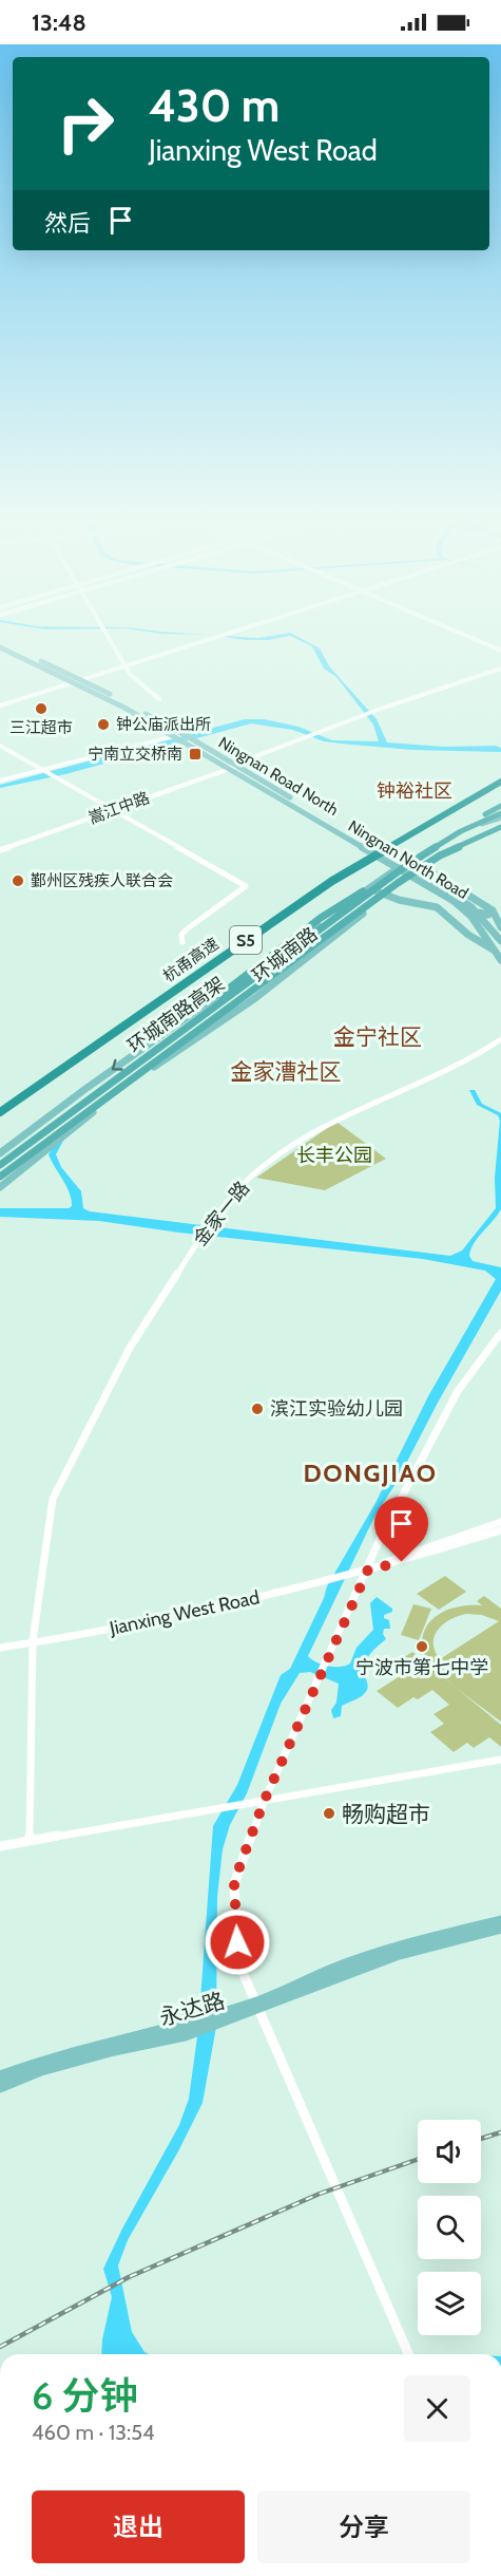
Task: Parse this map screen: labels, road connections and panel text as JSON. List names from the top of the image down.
{
  "streets": {
    "highway": ["S5", "杭甬高速", "环城南路高架"],
    "main road": [
      "Ningnan Road North",
      "嵩江中路",
      "Ningnan North Road",
      "环城南路",
      "永达路"
    ],
    "street": ["金家一路", "Jianxing West Road"]
  },
  "crossings": [
    ["Ningnan Road North", "嵩江中路"],
    ["Ningnan Road North", "Ningnan North Road"],
    ["嵩江中路", "Ningnan North Road"],
    ["环城南路", "环城南路高架"],
    ["金家一路", "Jianxing West Road"]
  ],
  "districts": [
    "钟裕社区",
    "金宁社区",
    "金家漕社区",
    "DONGJIAO"
  ],
  "parks": ["长丰公园"],
  "places": {
    "other": [
      "三江超市",
      "钟公庙派出所",
      "鄞州区残疾人联合会",
      "滨江实验幼儿园",
      "宁波市第七中学",
      "畅购超市"
    ],
    "transit": ["宁南立交桥南"]
  },
  "page": {
    "status": "13:48",
    "turn": ["430 m", "Jianxing West Road"],
    "then": "然后",
    "heading": ["6 分钟", "460 m · 13:54"],
    "buttons": ["退出", "分享"]
  }
}
